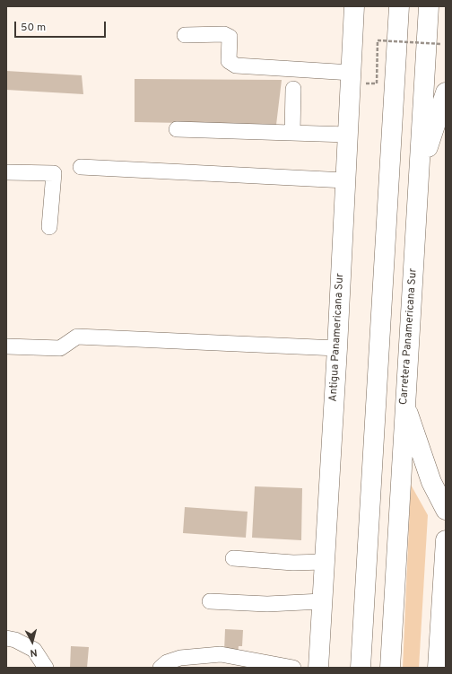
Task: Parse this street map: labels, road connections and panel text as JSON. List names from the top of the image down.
{
  "streets": {
    "main road": ["Carretera Panamericana Sur", "Antigua Panamericana Sur"]
  },
  "scale_bar": "50 m",
  "north": "bottom"
}
